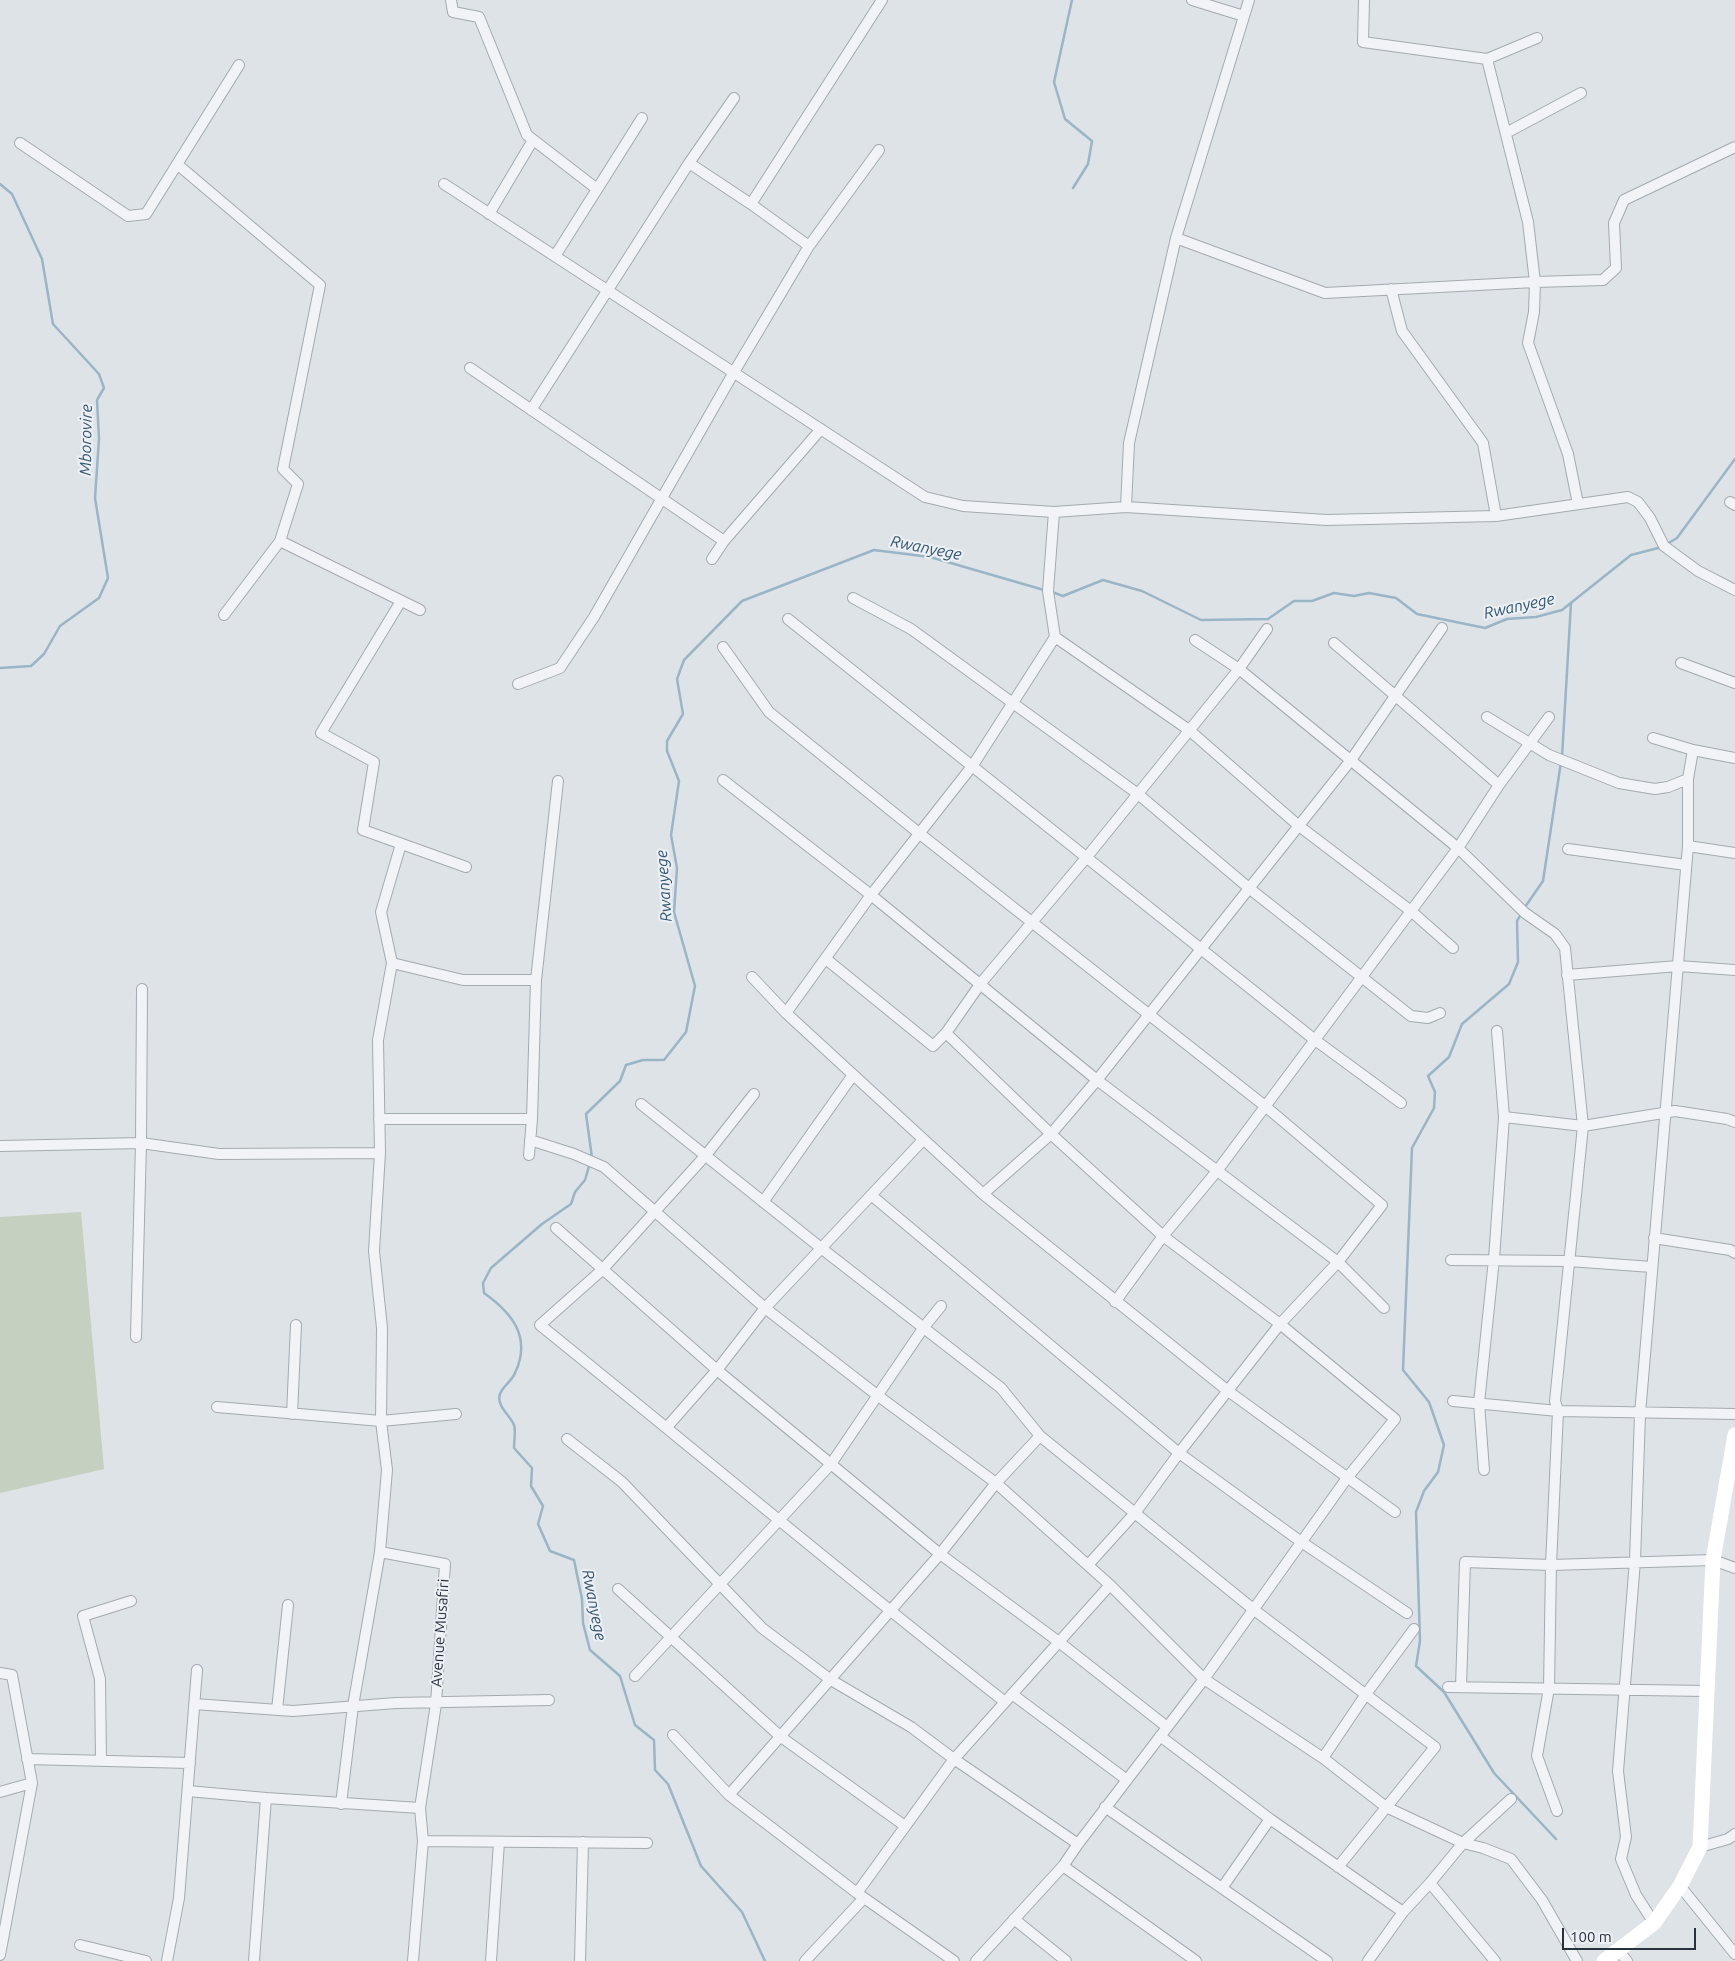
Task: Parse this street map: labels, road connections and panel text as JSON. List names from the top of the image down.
{
  "streets": {
    "street": ["Avenue Musafiri"]
  },
  "water": ["Mborovire", "Rwanyege"],
  "scale_bar": "100 m"
}
